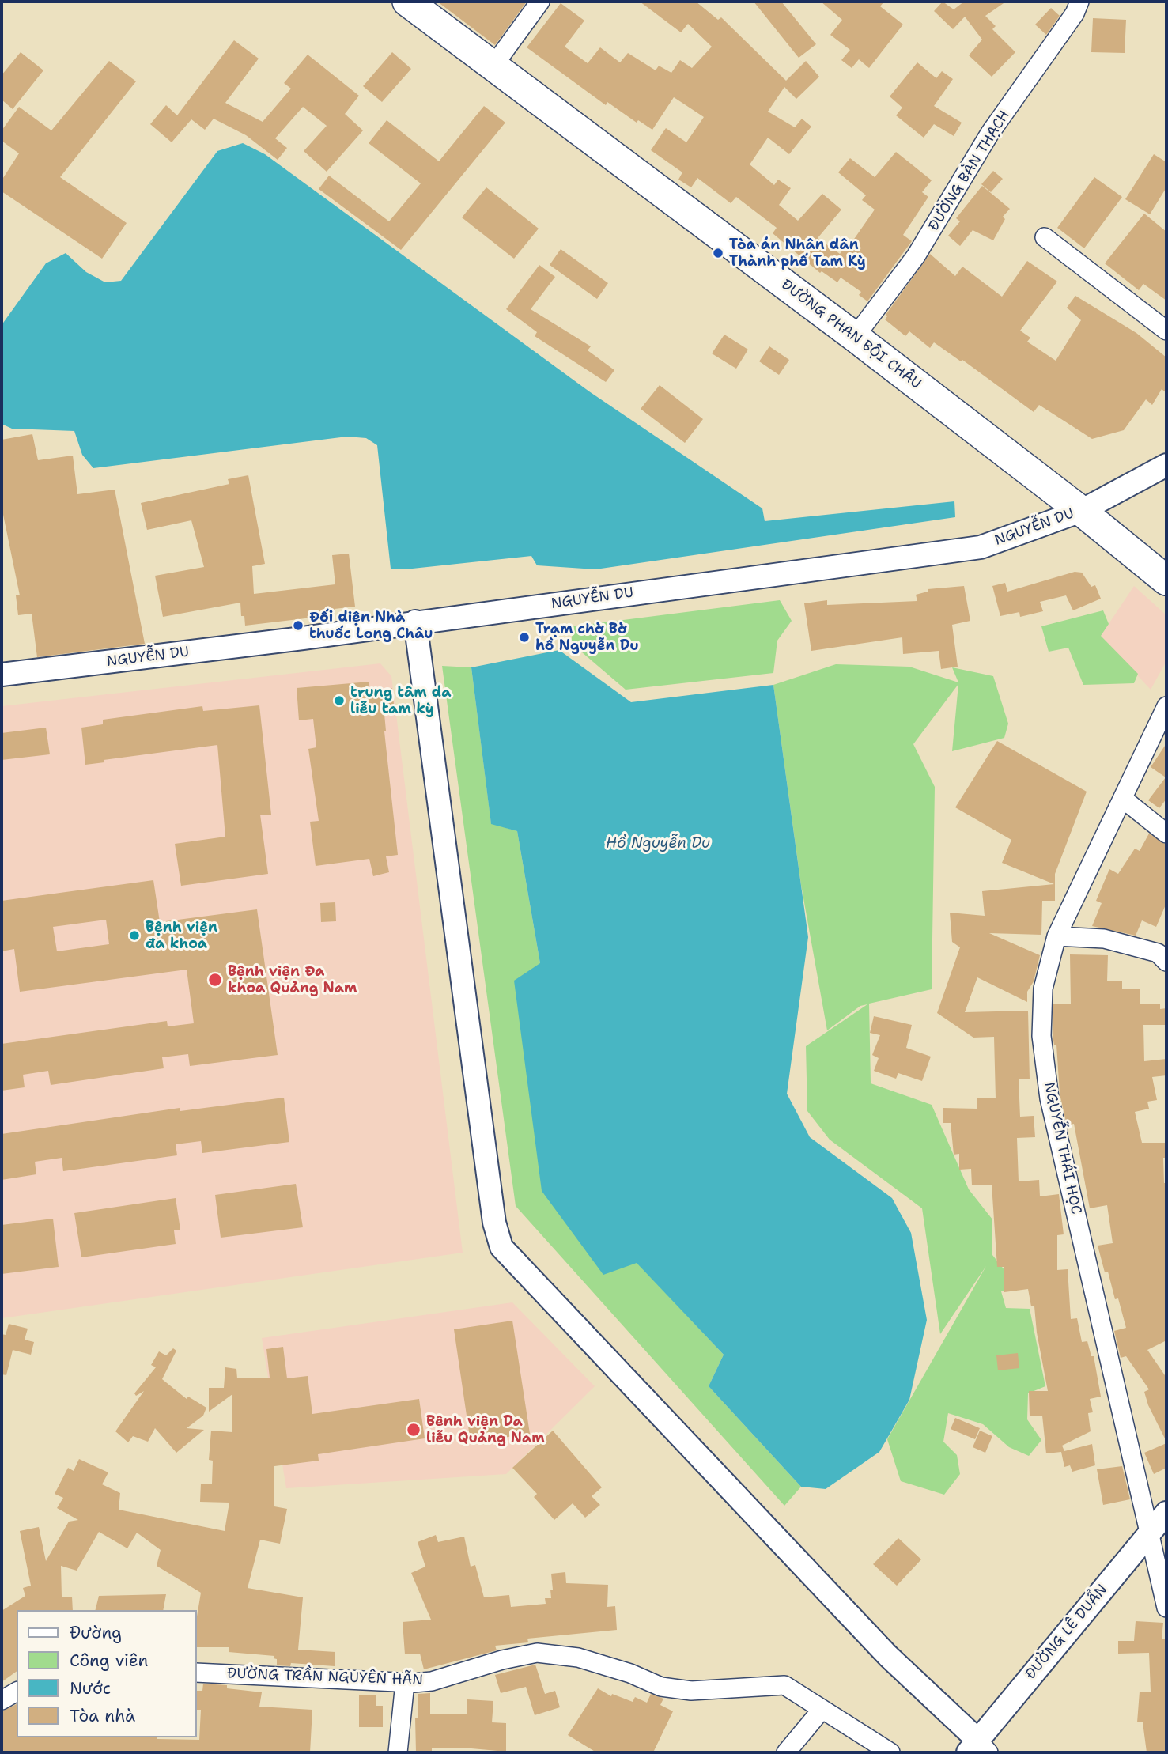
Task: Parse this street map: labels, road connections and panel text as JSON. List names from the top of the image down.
{
  "streets": {
    "main road": ["ĐƯỜNG PHAN BỘI CHÂU"],
    "street": [
      "ĐƯỜNG BÀN THẠCH",
      "NGUYỄN DU",
      "NGUYỄN THÁI HỌC",
      "ĐƯỜNG LÊ DUẨN",
      "ĐƯỜNG TRẦN NGUYÊN HÃN"
    ]
  },
  "crossings": [
    ["ĐƯỜNG BÀN THẠCH", "ĐƯỜNG PHAN BỘI CHÂU"],
    ["ĐƯỜNG PHAN BỘI CHÂU", "NGUYỄN DU"],
    ["NGUYỄN THÁI HỌC", "ĐƯỜNG LÊ DUẨN"]
  ],
  "water": ["Hồ Nguyễn Du"],
  "places": [
    "Tòa án Nhân dân Thành phố Tam Kỳ",
    "Đối diện Nhà thuốc Long Châu",
    "Trạm chờ Bờ hồ Nguyễn Du",
    "trung tâm da liễu tam kỳ",
    "Bệnh viện đa khoa",
    "Bệnh viện Đa khoa Quảng Nam",
    "Bệnh viện Da liễu Quảng Nam"
  ],
  "legend": [
    "Đường",
    "Công viên",
    "Nước",
    "Tòa nhà"
  ]
}
